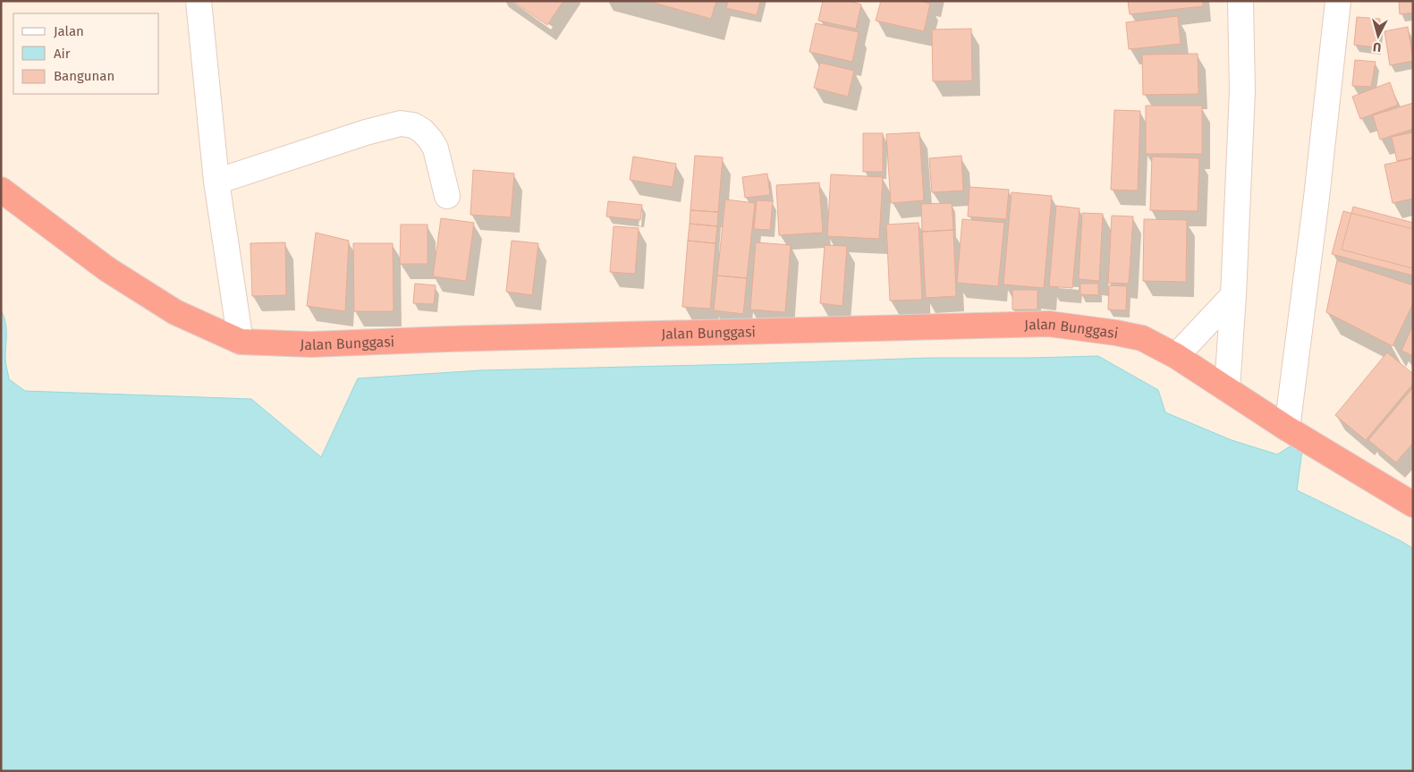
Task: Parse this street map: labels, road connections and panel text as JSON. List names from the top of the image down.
{
  "streets": {
    "highway": ["Jalan Bunggasi"]
  },
  "legend": ["Jalan", "Air", "Bangunan"],
  "north": "bottom"
}
